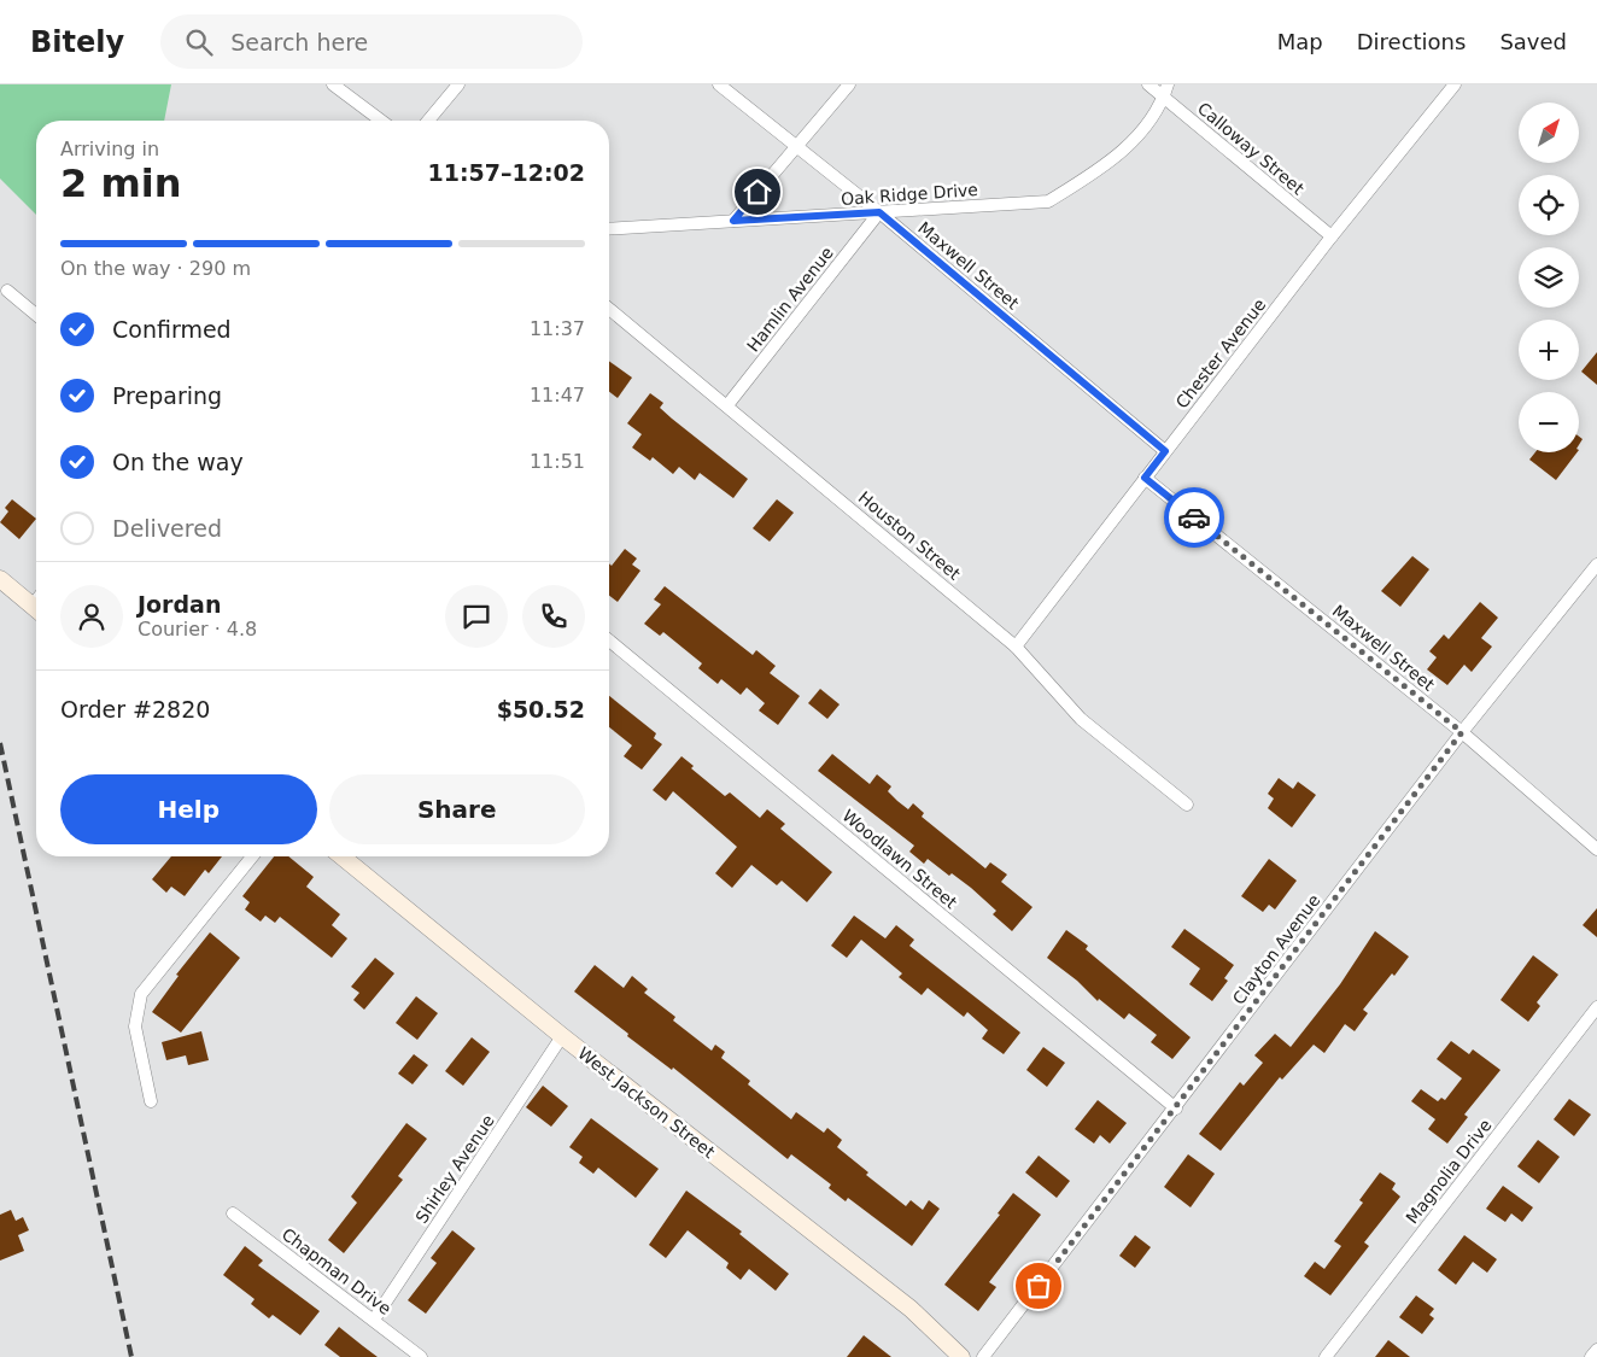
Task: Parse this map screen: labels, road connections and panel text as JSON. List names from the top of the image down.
{
  "streets": {
    "street": [
      "Calloway Street",
      "Oak Ridge Drive",
      "Maxwell Street",
      "Hamlin Avenue",
      "Chester Avenue",
      "Houston Street",
      "Woodlawn Street",
      "Clayton Avenue",
      "West Jackson Street",
      "Shirley Avenue",
      "Magnolia Drive",
      "Chapman Drive"
    ]
  },
  "crossings": [
    ["Calloway Street", "Oak Ridge Drive"],
    ["Calloway Street", "Chester Avenue"],
    ["Oak Ridge Drive", "Maxwell Street"],
    ["Oak Ridge Drive", "Hamlin Avenue"],
    ["Maxwell Street", "Hamlin Avenue"],
    ["Maxwell Street", "Chester Avenue"],
    ["Maxwell Street", "Clayton Avenue"],
    ["Hamlin Avenue", "Houston Street"],
    ["Chester Avenue", "Houston Street"],
    ["Woodlawn Street", "Clayton Avenue"],
    ["West Jackson Street", "Shirley Avenue"],
    ["Shirley Avenue", "Chapman Drive"]
  ],
  "north": "top right",
  "page": {
    "header": "Bitely",
    "search": "Search here",
    "nav": ["Map", "Directions", "Saved"],
    "map_buttons": ["+", "−"],
    "heading": ["2 min", "Arriving in", "11:57–12:02"],
    "panel": [
      "Jordan",
      "Courier · 4.8",
      "Order #2820",
      "$50.52"
    ],
    "bar": "On the way · 290 m",
    "list": [
      ["Confirmed", "11:37"],
      ["Preparing", "11:47"],
      ["On the way", "11:51"],
      "Delivered"
    ],
    "buttons": ["Help", "Share"]
  }
}
